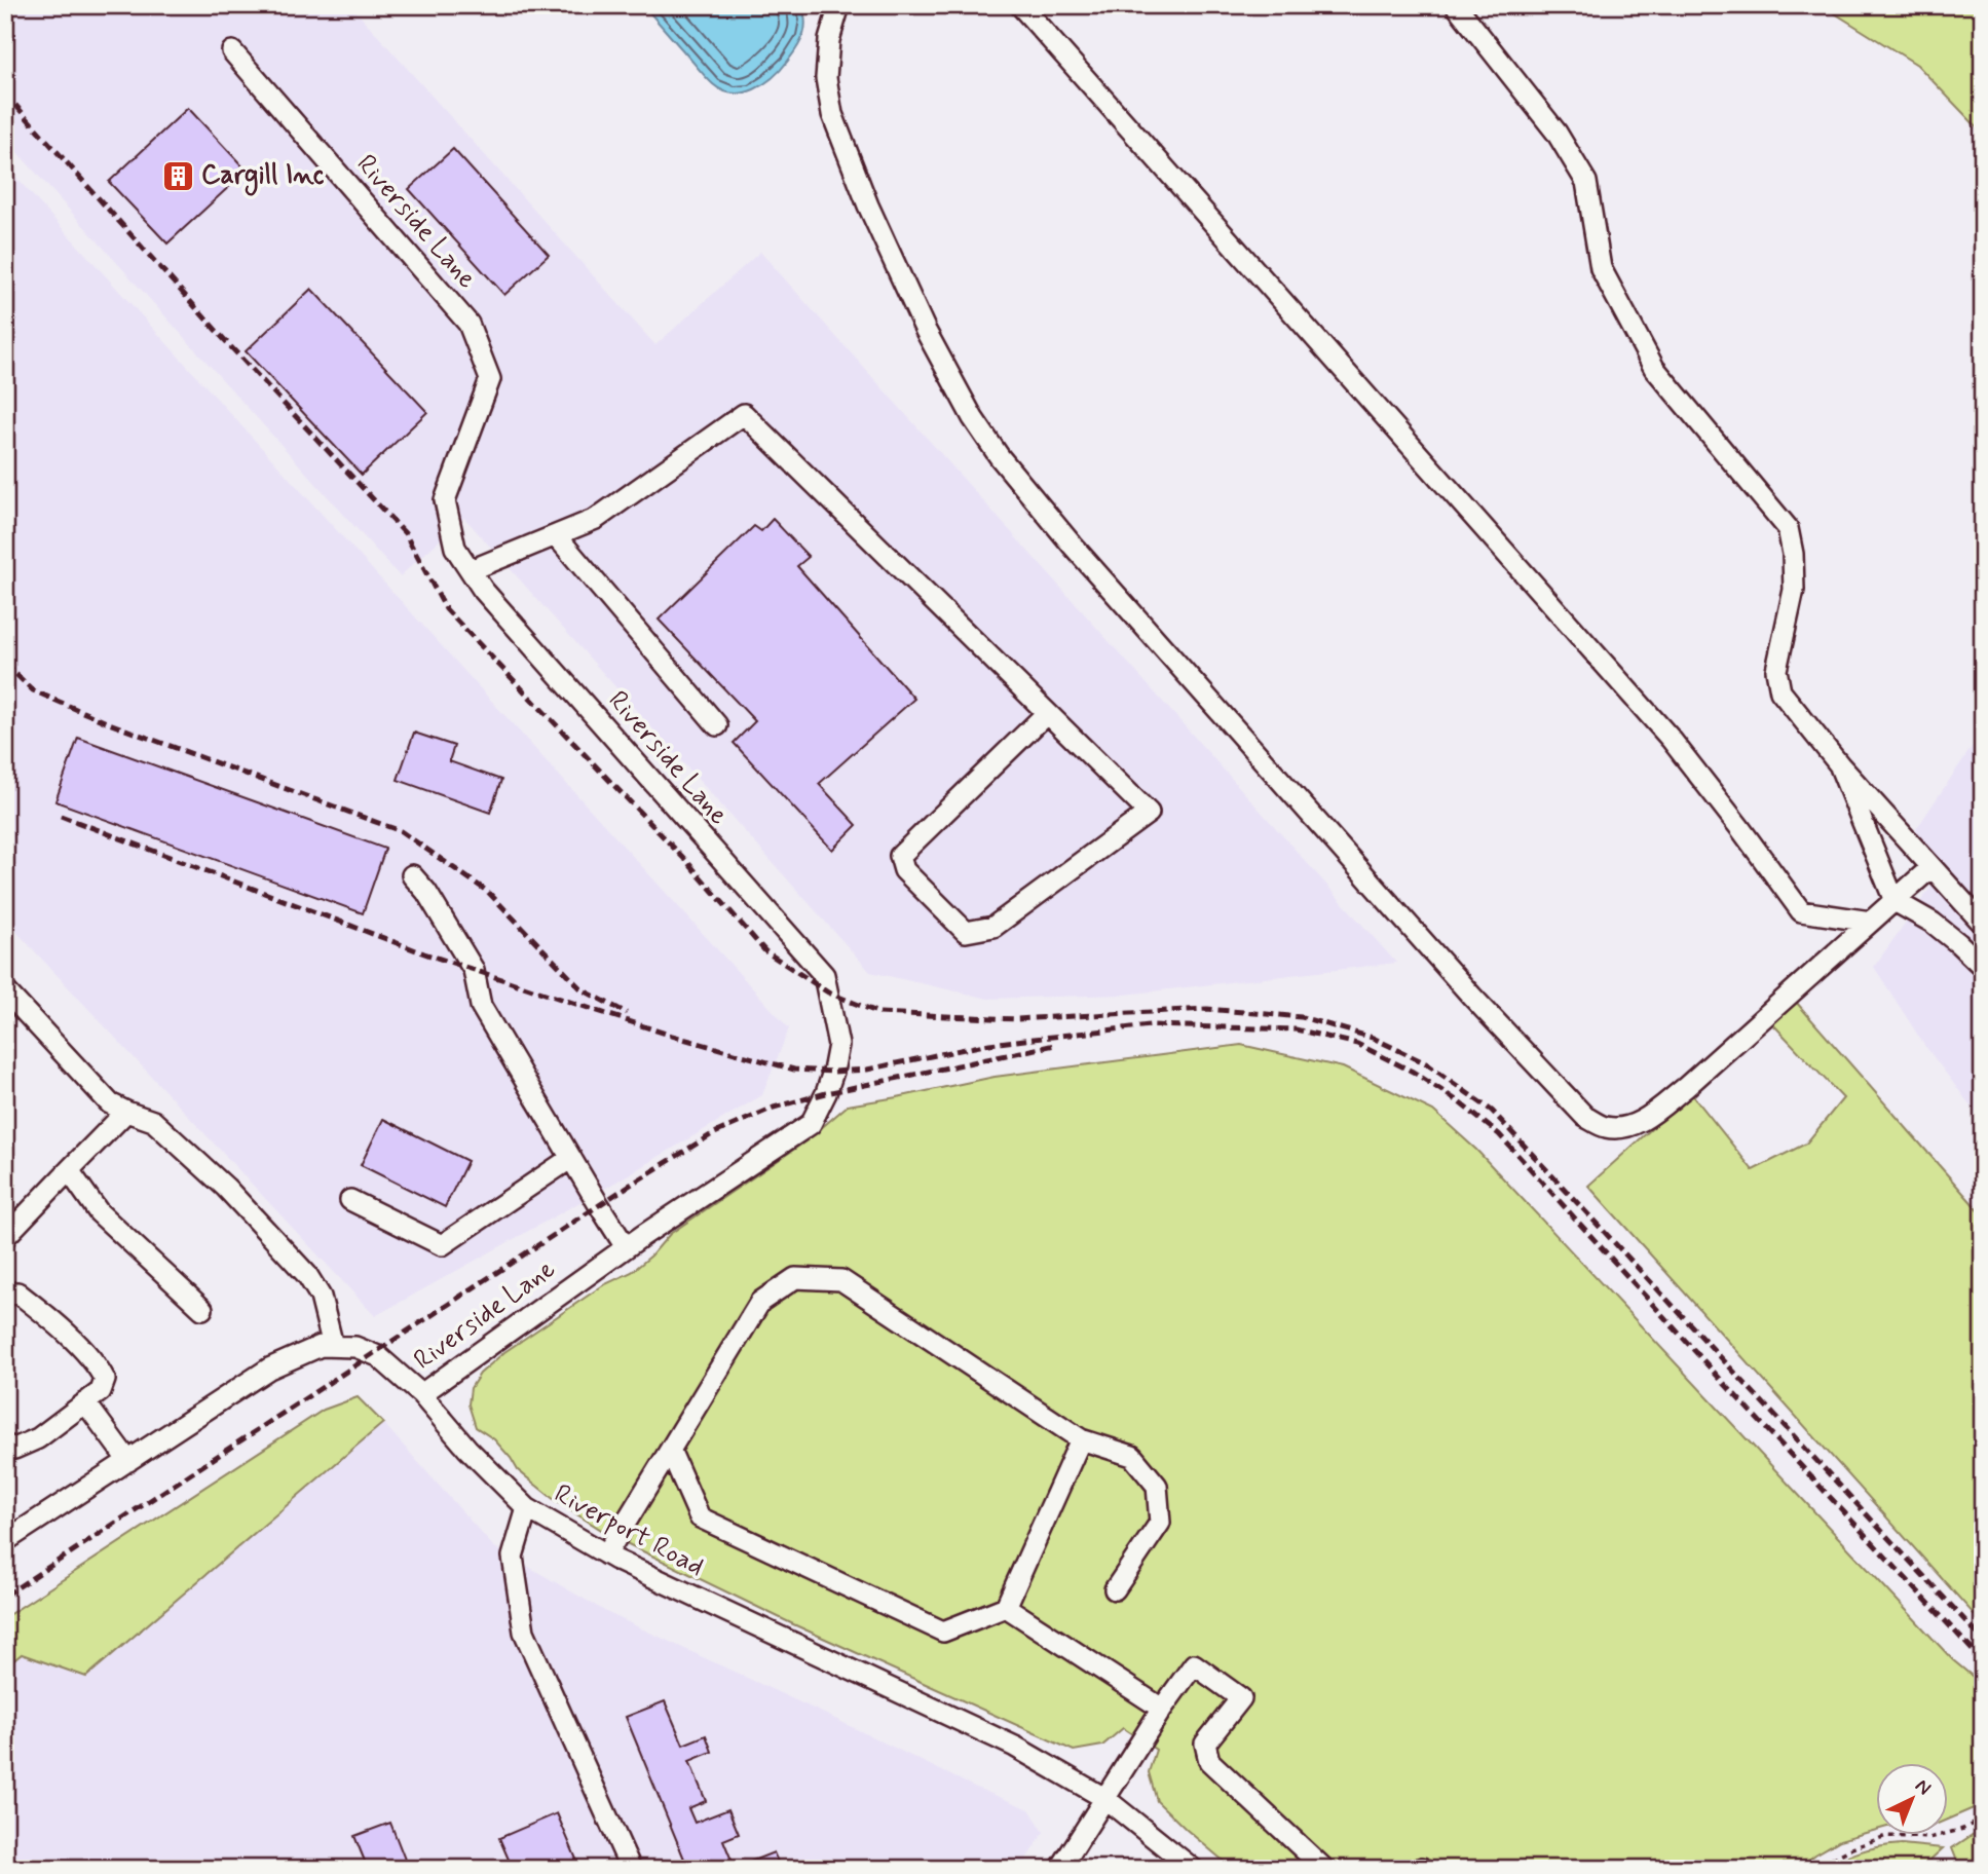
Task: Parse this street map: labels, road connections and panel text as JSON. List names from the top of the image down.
{
  "streets": {
    "street": ["Riverside Lane", "Riverport Road"]
  },
  "crossings": [
    ["Riverside Lane", "Riverport Road"]
  ],
  "places": {
    "building": ["Cargill Inc"]
  },
  "north": "top right"
}
